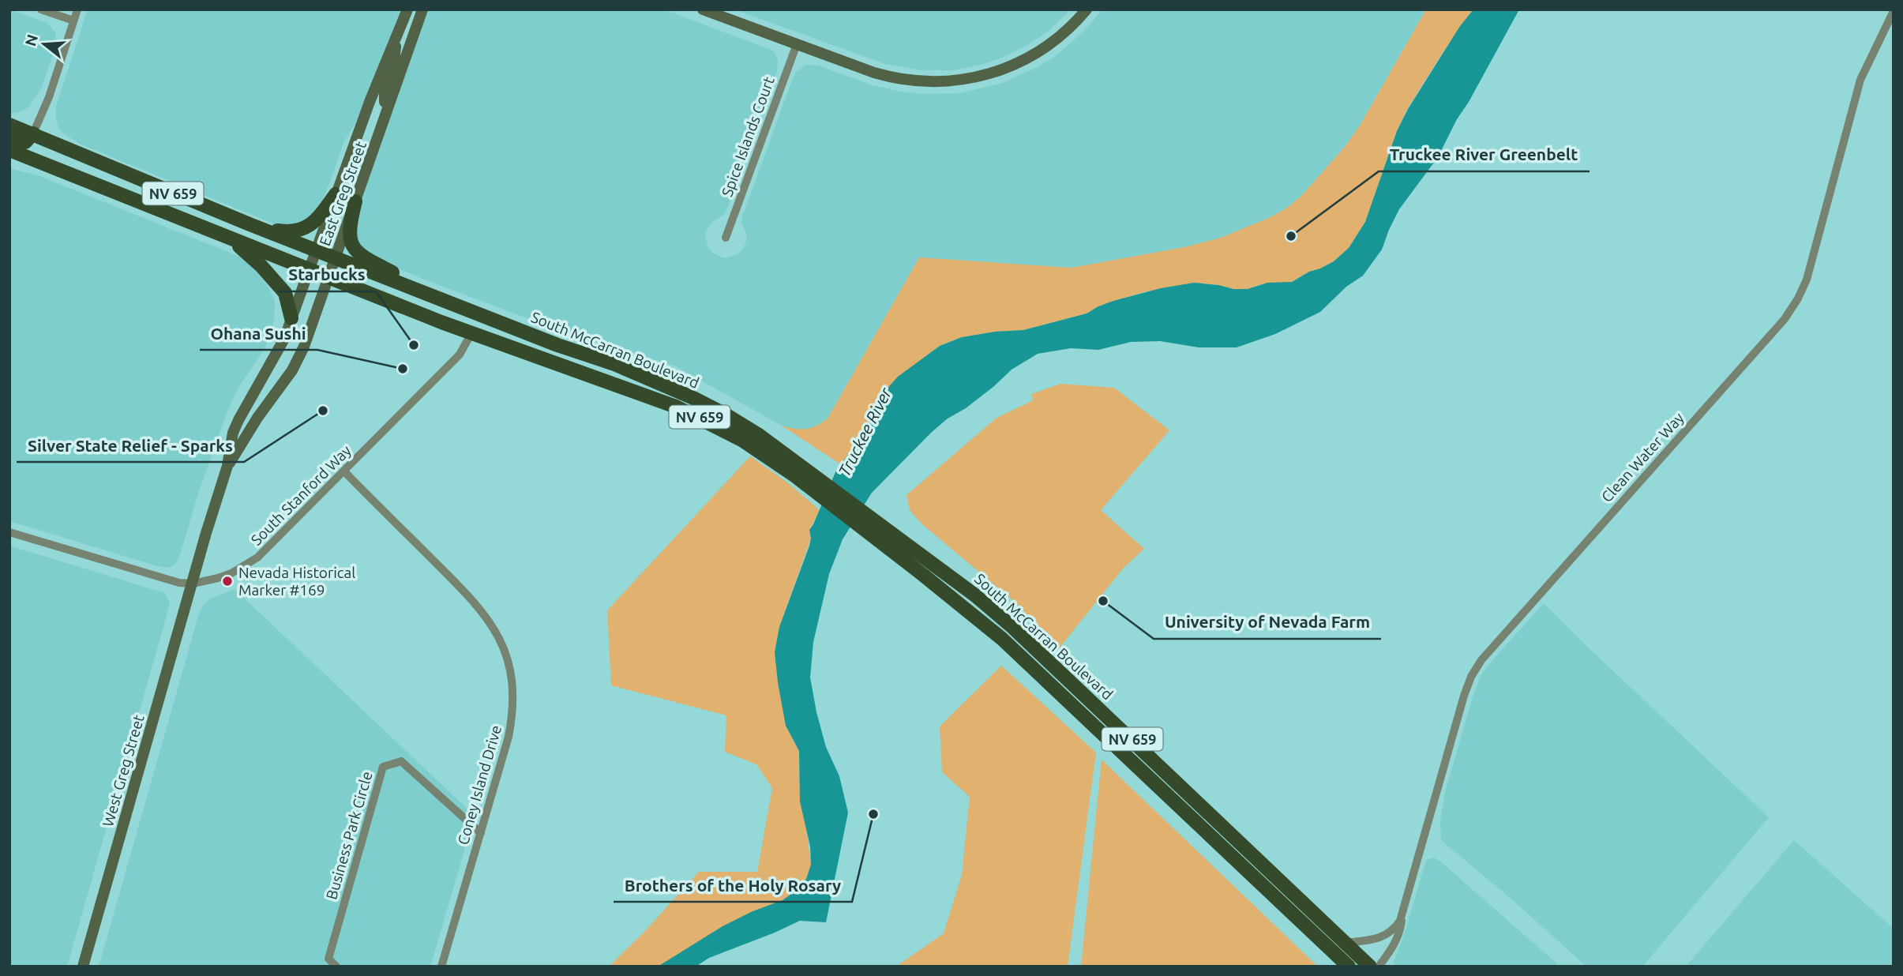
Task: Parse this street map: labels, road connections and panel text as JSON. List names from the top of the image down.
{
  "streets": {
    "main road": [
      "NV 659",
      "East Greg Street",
      "South McCarran Boulevard",
      "West Greg Street"
    ],
    "street": [
      "Spice Islands Court",
      "Clean Water Way",
      "South Stanford Way",
      "Coney Island Drive",
      "Business Park Circle"
    ]
  },
  "crossings": [
    ["East Greg Street", "South McCarran Boulevard"],
    ["East Greg Street", "South Stanford Way"],
    ["East Greg Street", "West Greg Street"],
    ["South McCarran Boulevard", "Clean Water Way"],
    ["South McCarran Boulevard", "South Stanford Way"],
    ["South Stanford Way", "West Greg Street"],
    ["South Stanford Way", "Coney Island Drive"],
    ["Coney Island Drive", "Business Park Circle"]
  ],
  "water": ["Truckee River"],
  "places": [
    "Truckee River Greenbelt",
    "Starbucks",
    "Ohana Sushi",
    "Silver State Relief - Sparks",
    "Nevada Historical Marker #169",
    "University of Nevada Farm",
    "Brothers of the Holy Rosary"
  ],
  "north": "left"
}
